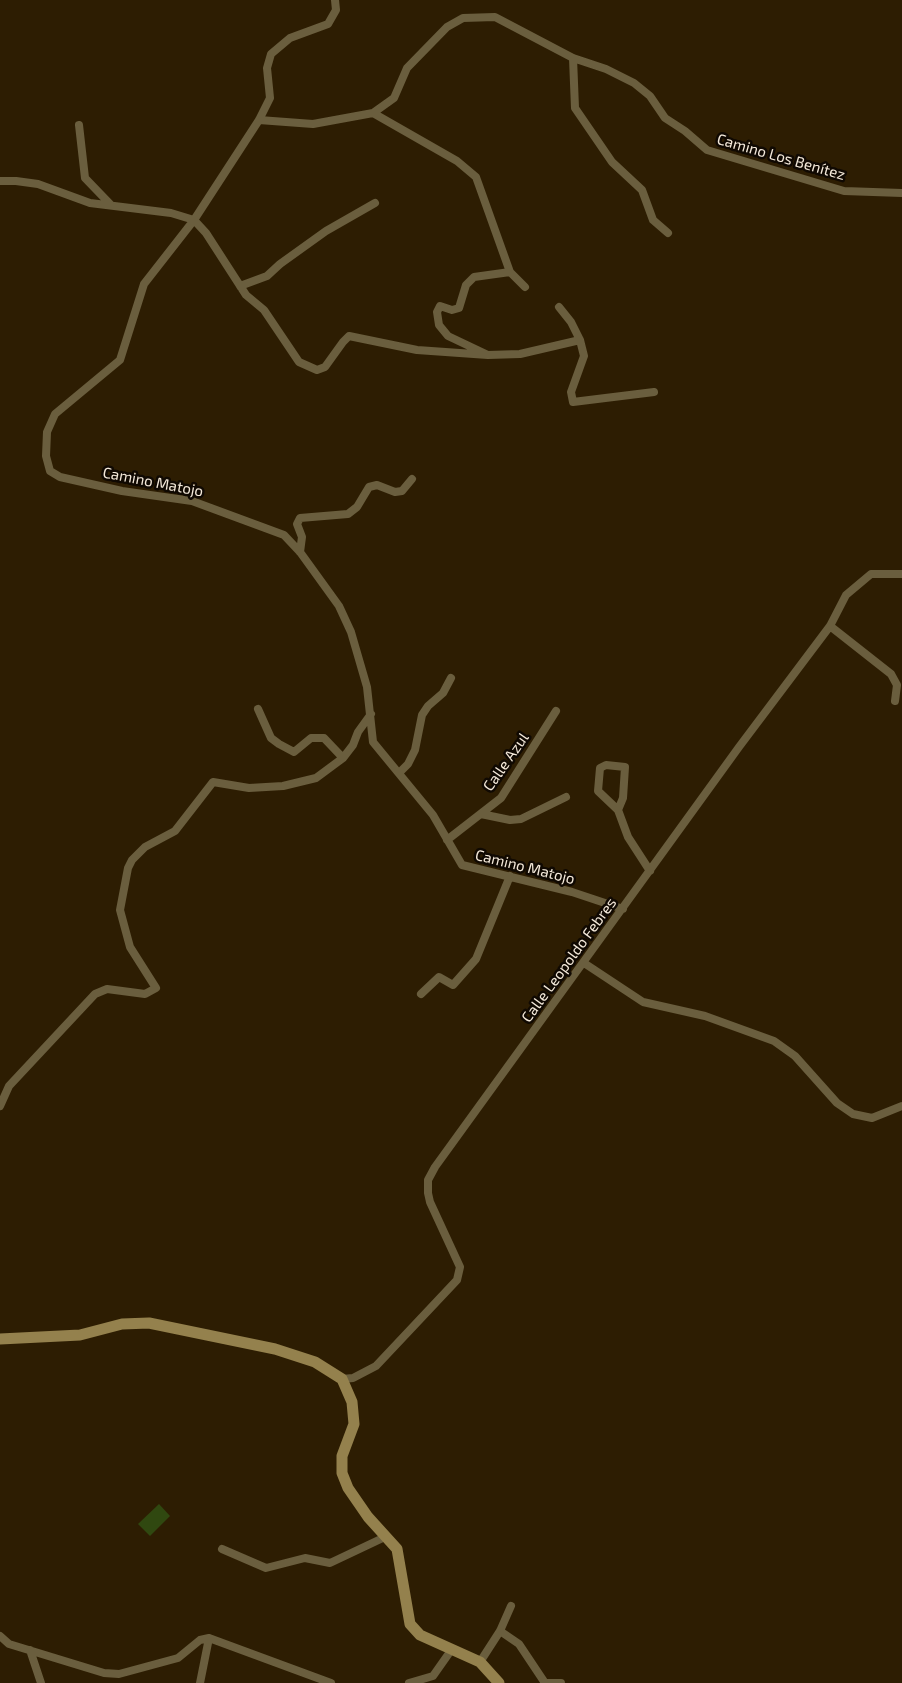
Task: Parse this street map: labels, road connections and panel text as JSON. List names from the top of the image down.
{
  "streets": {
    "street": [
      "Camino Los Benítez",
      "Camino Matojo",
      "Calle Azul",
      "Calle Leopoldo Febres"
    ]
  },
  "crossings": [
    ["Camino Los Benítez", "Camino Matojo"],
    ["Camino Matojo", "Calle Azul"],
    ["Camino Matojo", "Calle Leopoldo Febres"]
  ]
}
